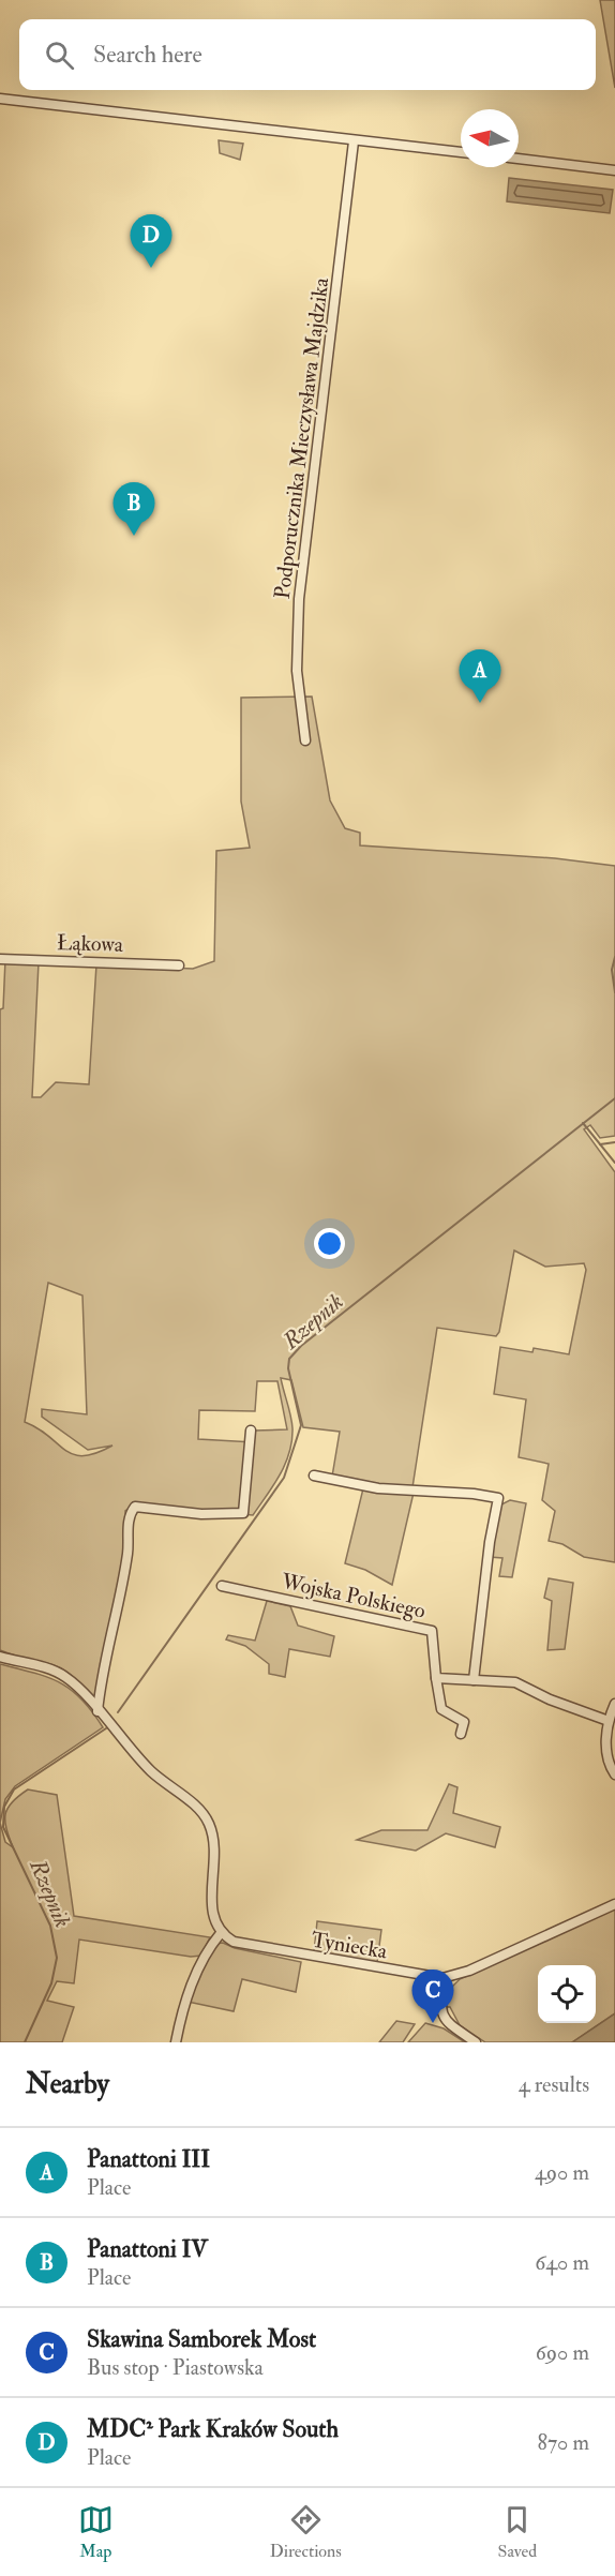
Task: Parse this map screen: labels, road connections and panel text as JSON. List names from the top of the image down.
{
  "streets": {
    "street": [
      "Podporucznika Mieczysława Majdzika",
      "Łąkowa",
      "Wojska Polskiego",
      "Tyniecka"
    ]
  },
  "water": ["Rzepnik"],
  "north": "left",
  "page": {
    "search": "Search here",
    "pins": [
      "D",
      "B",
      "A",
      "C"
    ],
    "heading": ["Nearby", "4 results"],
    "list": [
      {
        "mark": "A",
        "name": "Panattoni III",
        "note": "Place",
        "value": "490 m"
      },
      {
        "mark": "B",
        "name": "Panattoni IV",
        "note": "Place",
        "value": "640 m"
      },
      {
        "mark": "C",
        "name": "Skawina Samborek Most",
        "note": "Bus stop · Piastowska",
        "value": "690 m"
      },
      {
        "mark": "D",
        "name": "MDC² Park Kraków South",
        "note": "Place",
        "value": "870 m"
      }
    ],
    "nav": ["Map", "Directions", "Saved"]
  }
}
